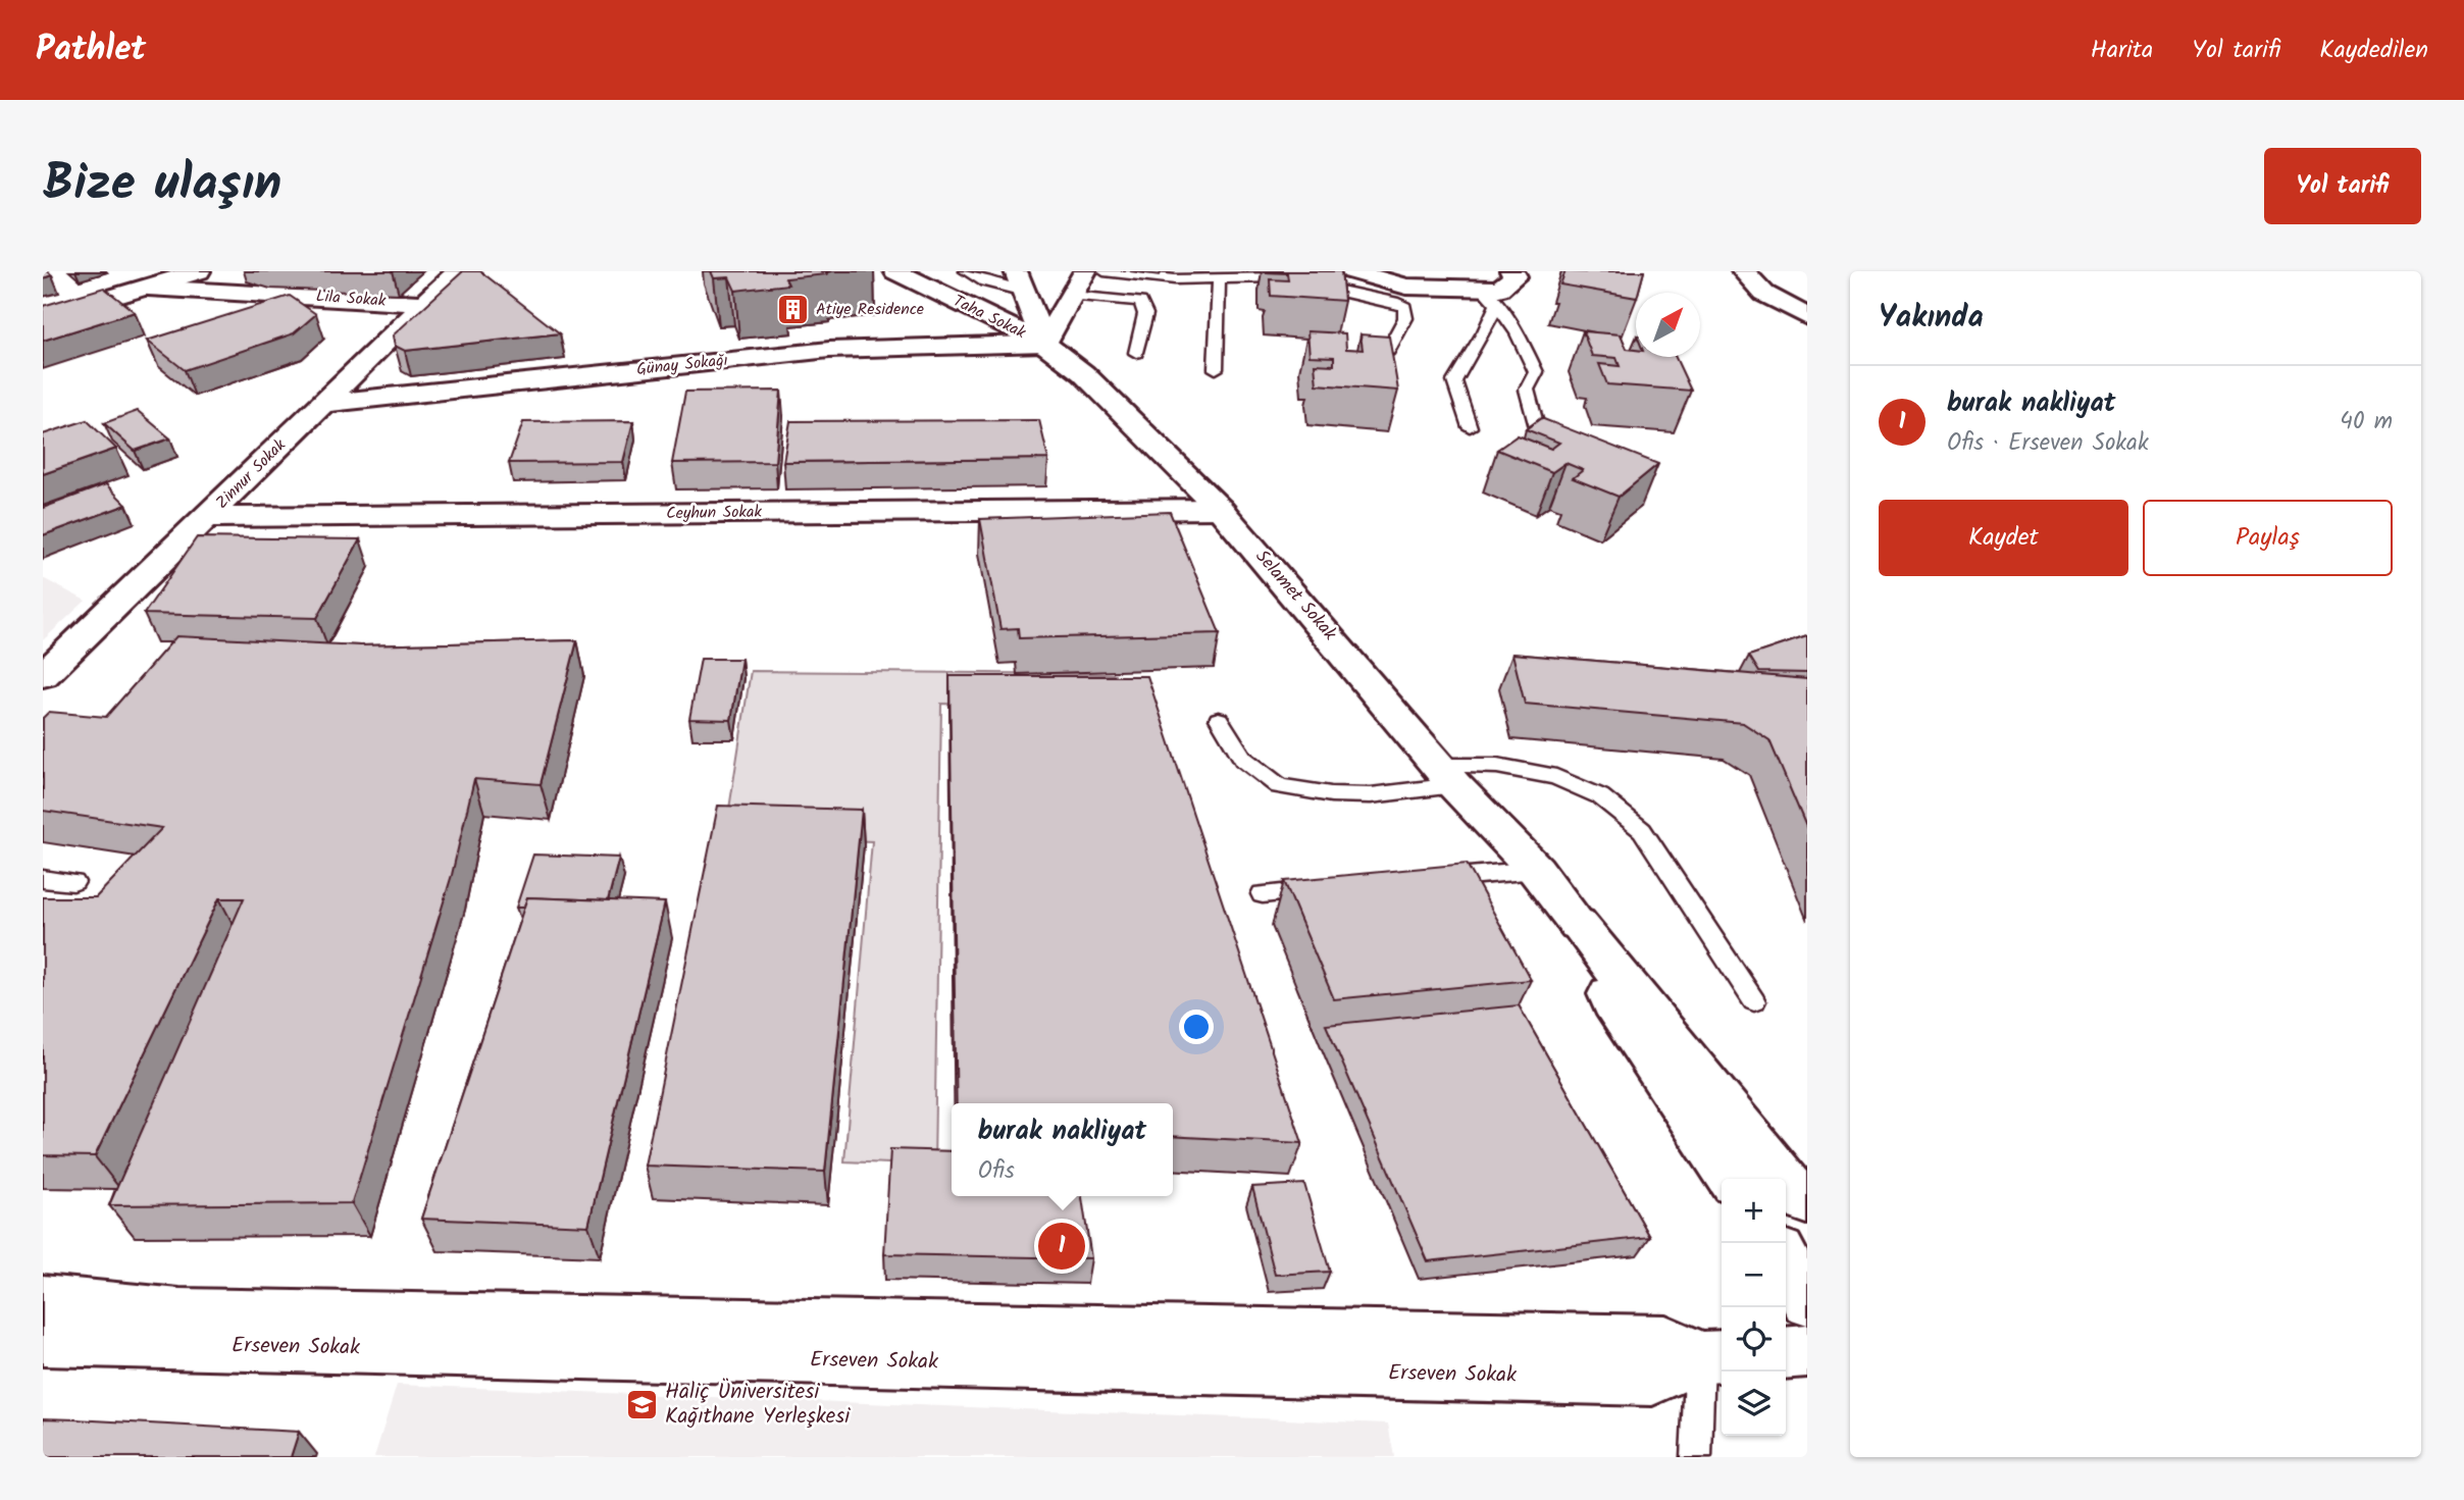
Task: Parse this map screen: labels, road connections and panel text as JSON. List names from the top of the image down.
{
  "streets": {
    "street": [
      "Lila Sokak",
      "Taha Sokak",
      "Günay Sokağı",
      "Zinnur Sokak",
      "Ceyhun Sokak",
      "Selamet Sokak",
      "Erseven Sokak"
    ]
  },
  "crossings": [
    ["Lila Sokak", "Zinnur Sokak"],
    ["Taha Sokak", "Günay Sokağı"],
    ["Taha Sokak", "Selamet Sokak"],
    ["Günay Sokağı", "Zinnur Sokak"],
    ["Günay Sokağı", "Selamet Sokak"],
    ["Zinnur Sokak", "Ceyhun Sokak"],
    ["Ceyhun Sokak", "Selamet Sokak"]
  ],
  "places": {
    "building": ["Atiye Residence"],
    "school or university": ["Haliç Üniversitesi Kağıthane Yerleşkesi"]
  },
  "north": "top right",
  "page": {
    "header": "Pathlet",
    "nav": ["Harita", "Yol tarifi", "Kaydedilen"],
    "title": "Bize ulaşın",
    "buttons": [
      "Yol tarifi",
      ["Kaydet", "Paylaş"]
    ],
    "heading": "Yakında",
    "list": [
      {
        "mark": "1",
        "name": "burak nakliyat",
        "note": "Ofis · Erseven Sokak",
        "value": "40 m"
      }
    ],
    "popup": ["burak nakliyat", "Ofis"],
    "map_buttons": ["+", "−"],
    "pins": "1"
  }
}
